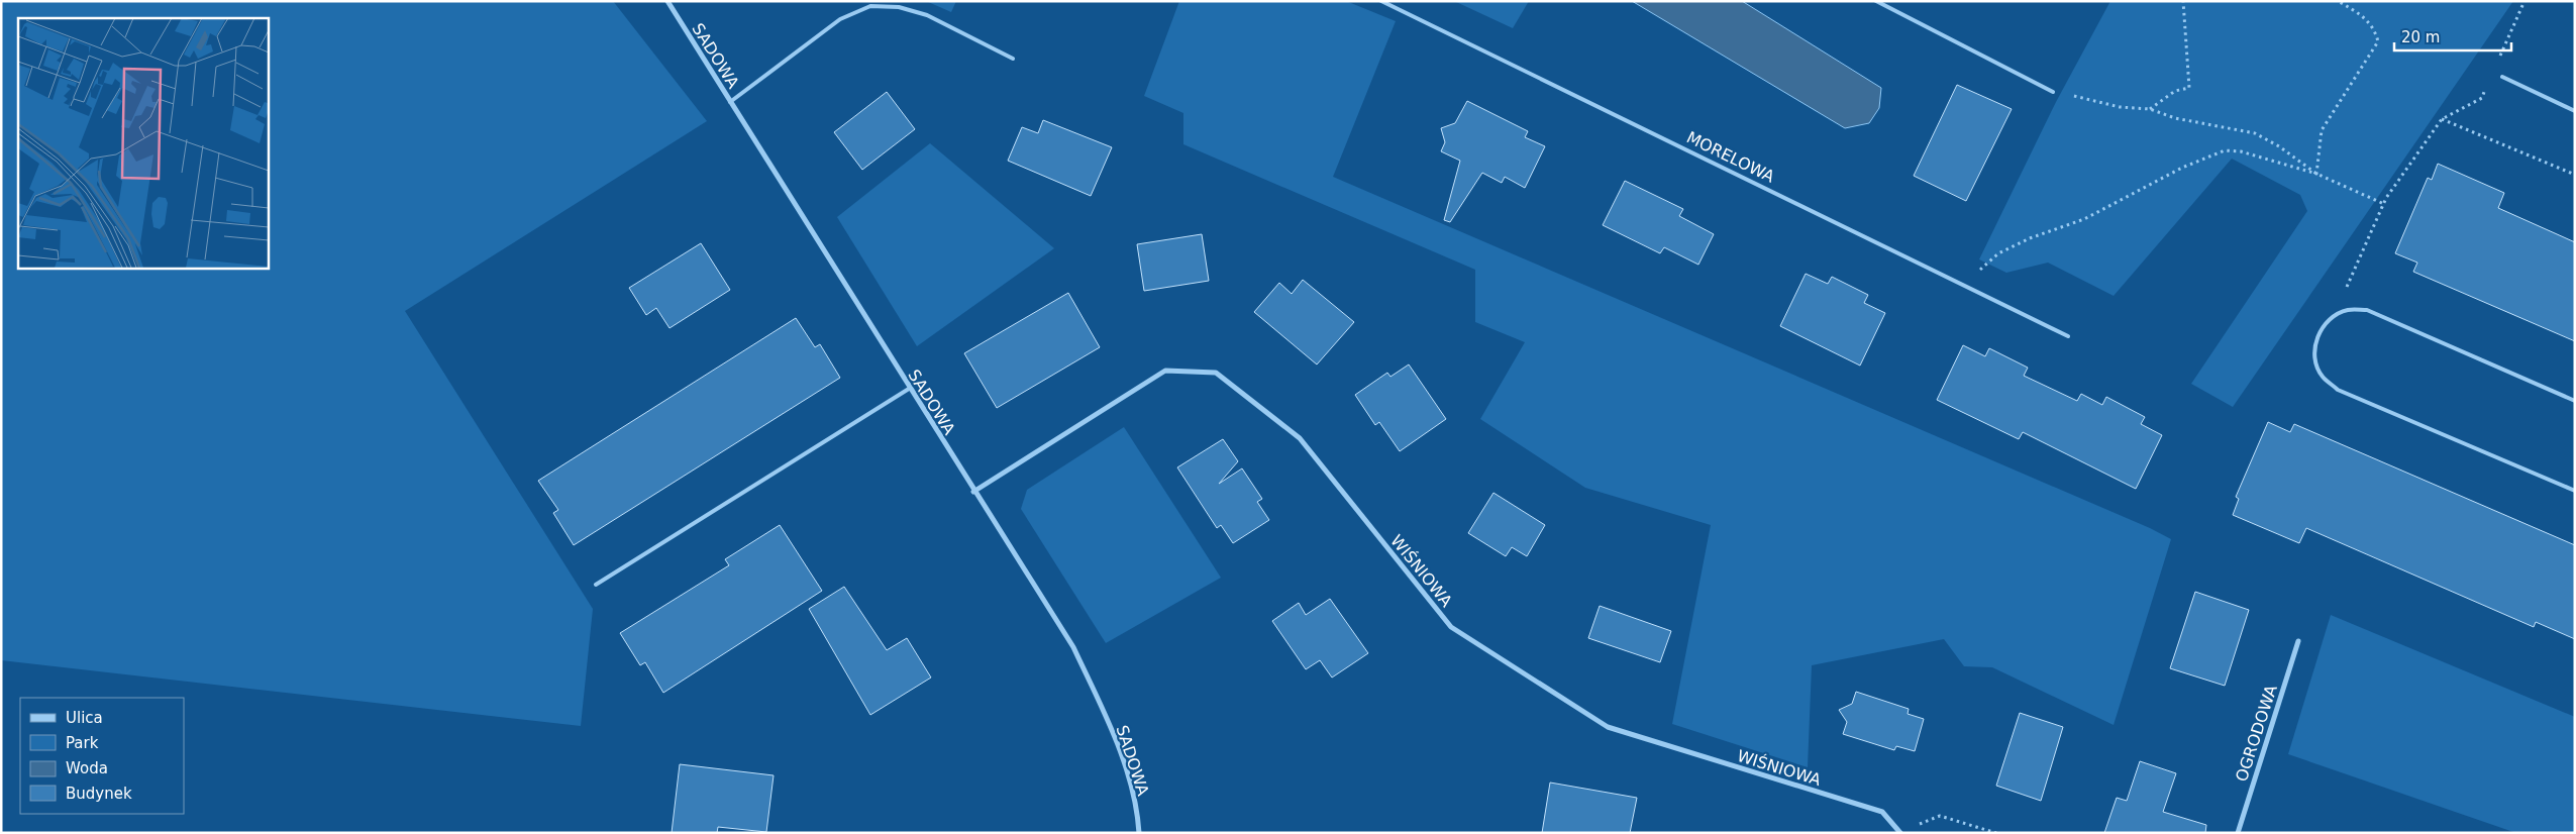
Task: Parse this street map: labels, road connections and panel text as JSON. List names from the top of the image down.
{
  "streets": {
    "street": ["SADOWA", "WIŚNIOWA", "OGRODOWA"],
    "lane": ["MORELOWA"]
  },
  "crossings": [
    ["SADOWA", "WIŚNIOWA"]
  ],
  "legend": [
    "Ulica",
    "Park",
    "Woda",
    "Budynek"
  ],
  "scale_bar": "20 m"
}
